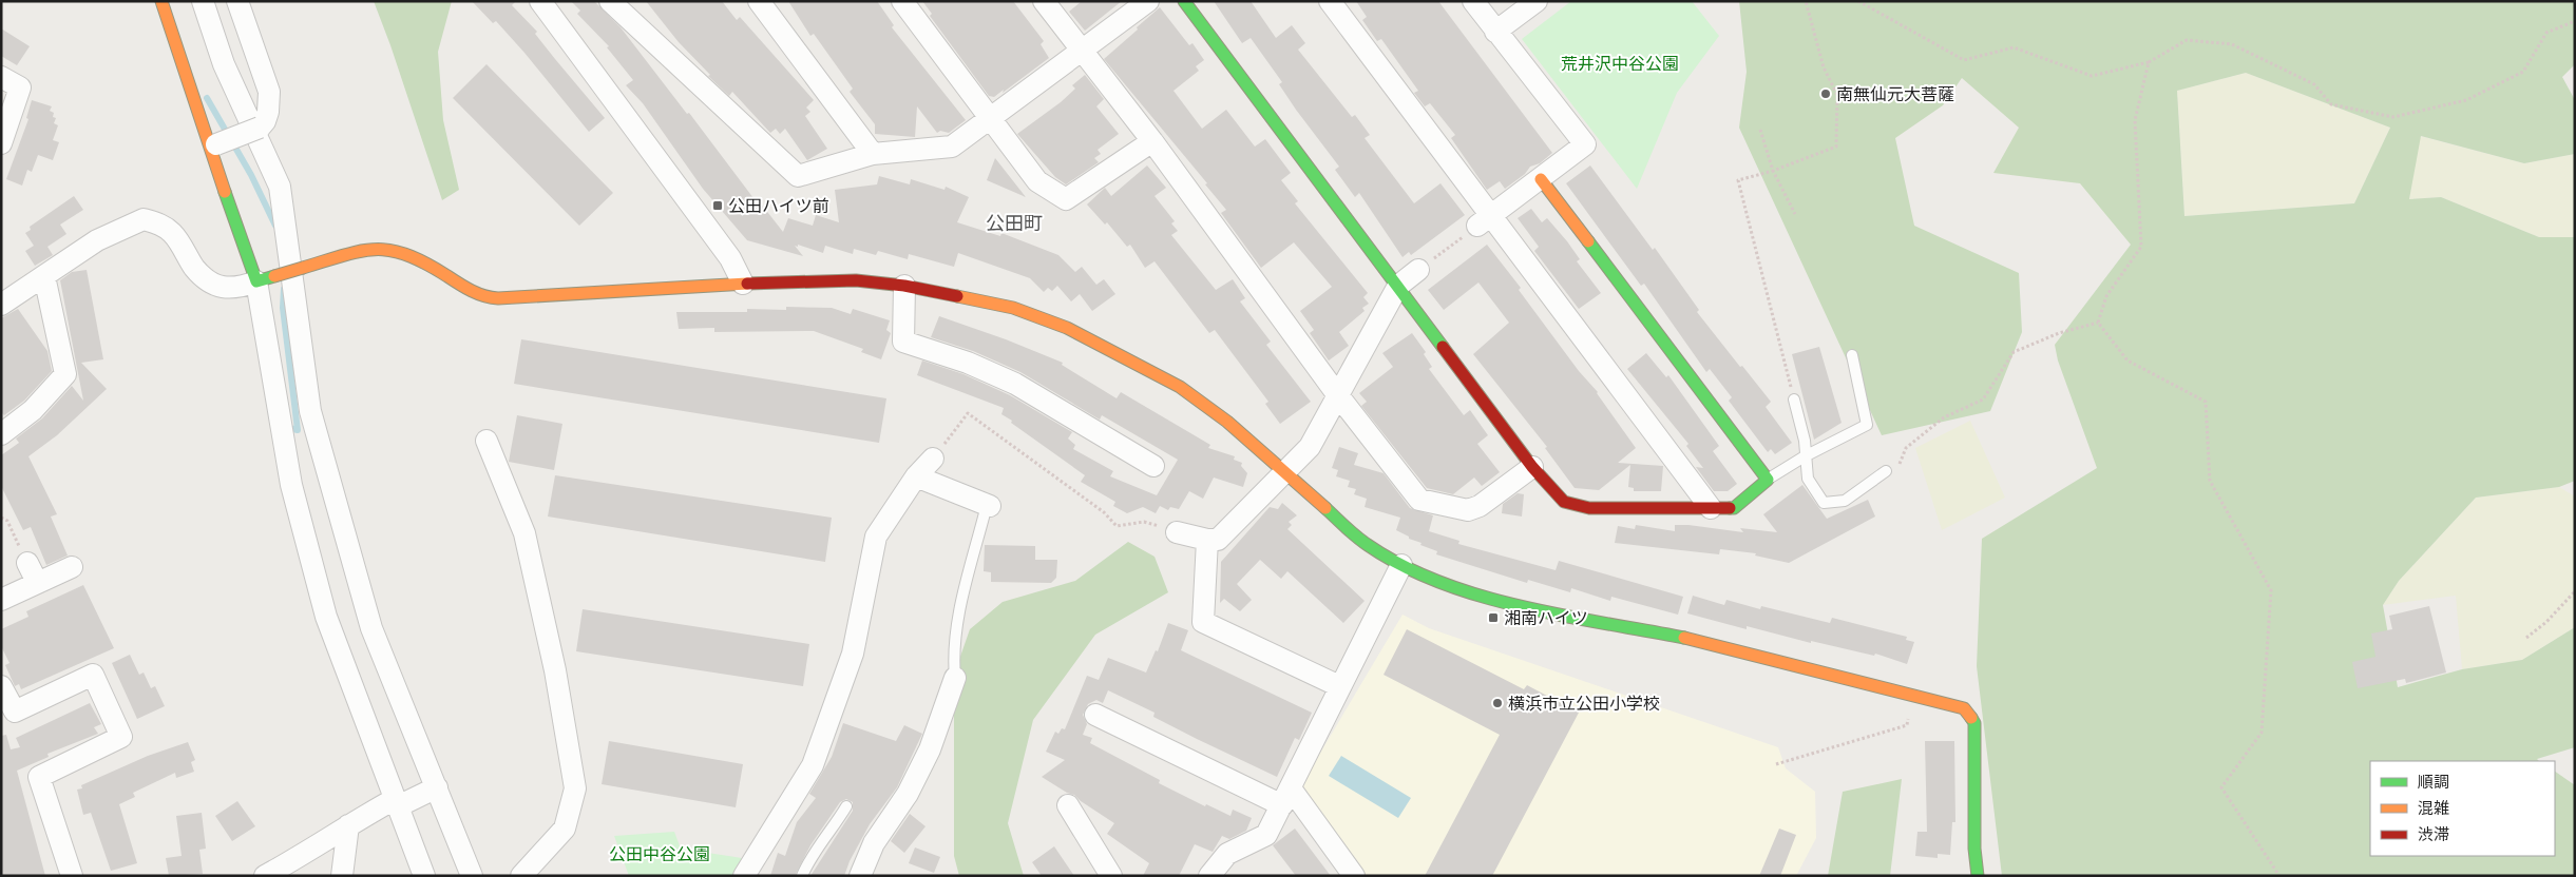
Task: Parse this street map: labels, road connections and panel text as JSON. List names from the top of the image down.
{
  "districts": ["公田町"],
  "parks": ["荒井沢中谷公園", "公田中谷公園"],
  "places": {
    "other": ["南無仙元大菩薩", "横浜市立公田小学校"],
    "transit": ["公田ハイツ前", "湘南ハイツ"]
  },
  "legend": ["順調", "混雑", "渋滞"]
}
